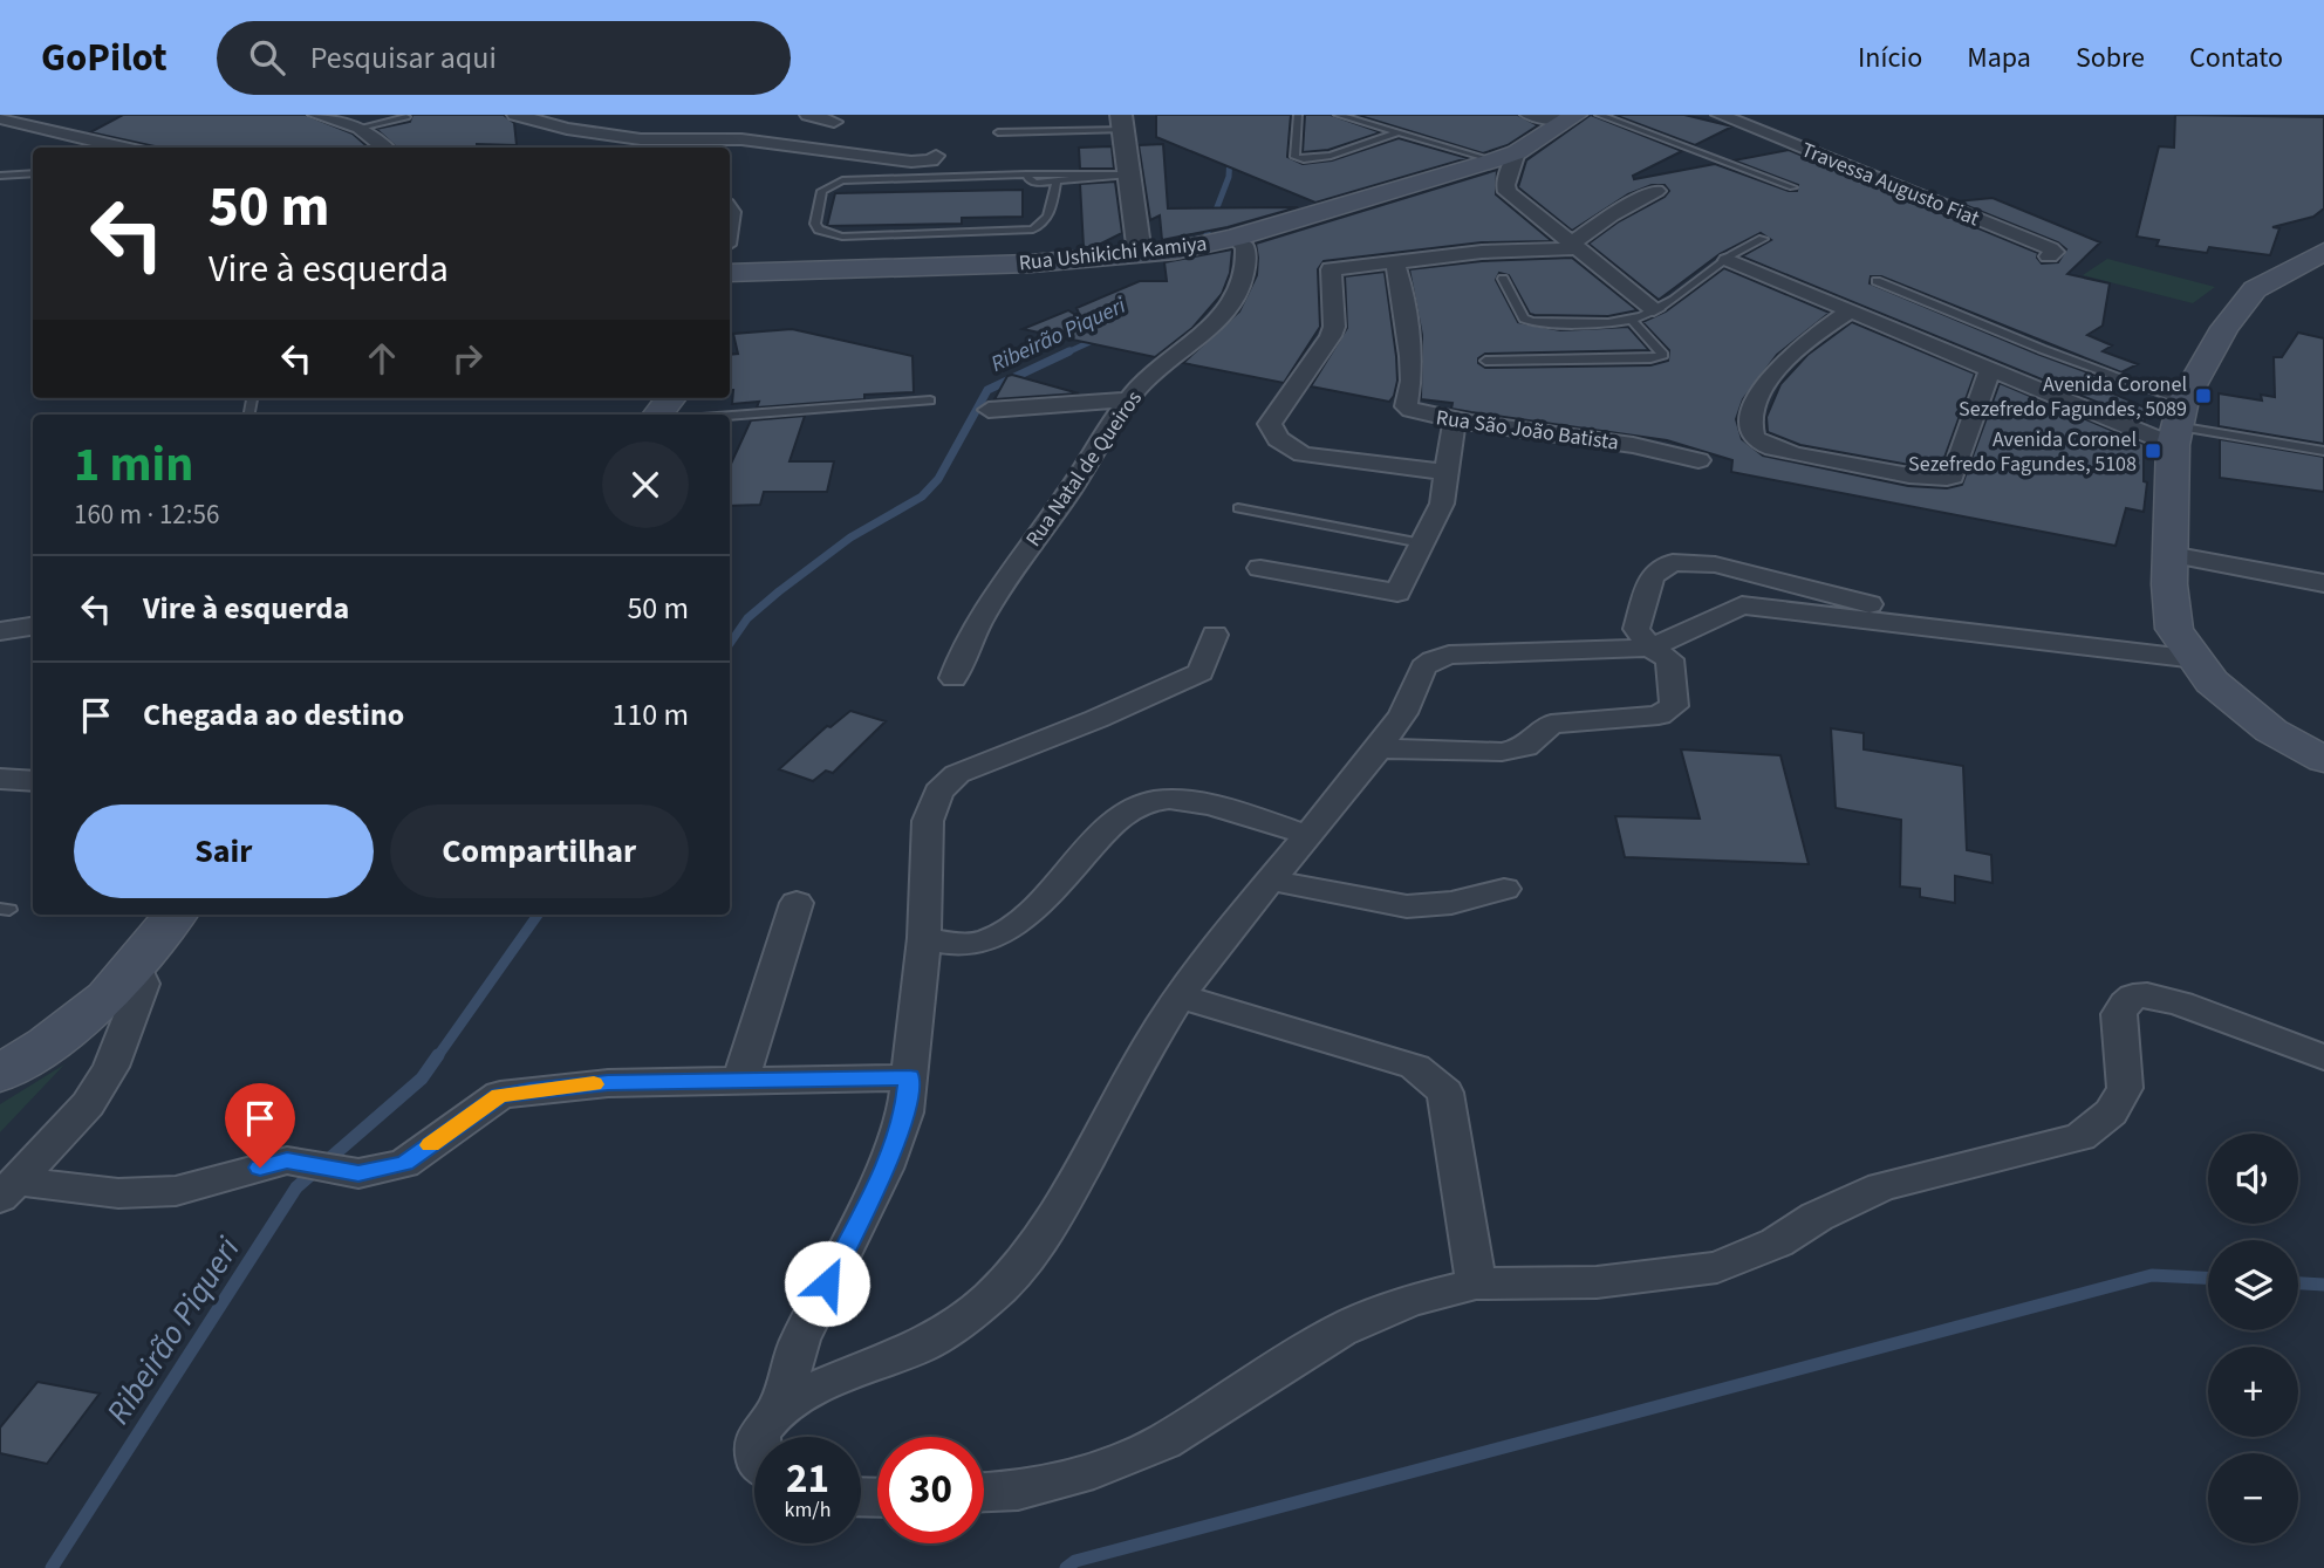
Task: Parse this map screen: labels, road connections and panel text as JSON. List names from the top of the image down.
{
  "streets": {
    "main road": ["Rua Ushikichi Kamiya"],
    "street": ["Travessa Augusto Fiat", "Rua São João Batista", "Rua Natal de Queiros"]
  },
  "crossings": [
    ["Rua Ushikichi Kamiya", "Rua Natal de Queiros"]
  ],
  "water": ["Ribeirão Piqueri"],
  "places": {
    "transit": ["Avenida Coronel Sezefredo Fagundes, 5089", "Avenida Coronel Sezefredo Fagundes, 5108"]
  },
  "page": {
    "header": "GoPilot",
    "search": "Pesquisar aqui",
    "nav": [
      "Início",
      "Mapa",
      "Sobre",
      "Contato"
    ],
    "turn": ["50 m", "Vire à esquerda"],
    "heading": ["1 min", "160 m · 12:56"],
    "list": [
      {
        "name": "Vire à esquerda",
        "value": "50 m"
      },
      {
        "name": "Chegada ao destino",
        "value": "110 m"
      }
    ],
    "buttons": ["Sair", "Compartilhar"],
    "map_buttons": ["+", "−"],
    "speed": "21 km/h",
    "limit": "30"
  }
}
